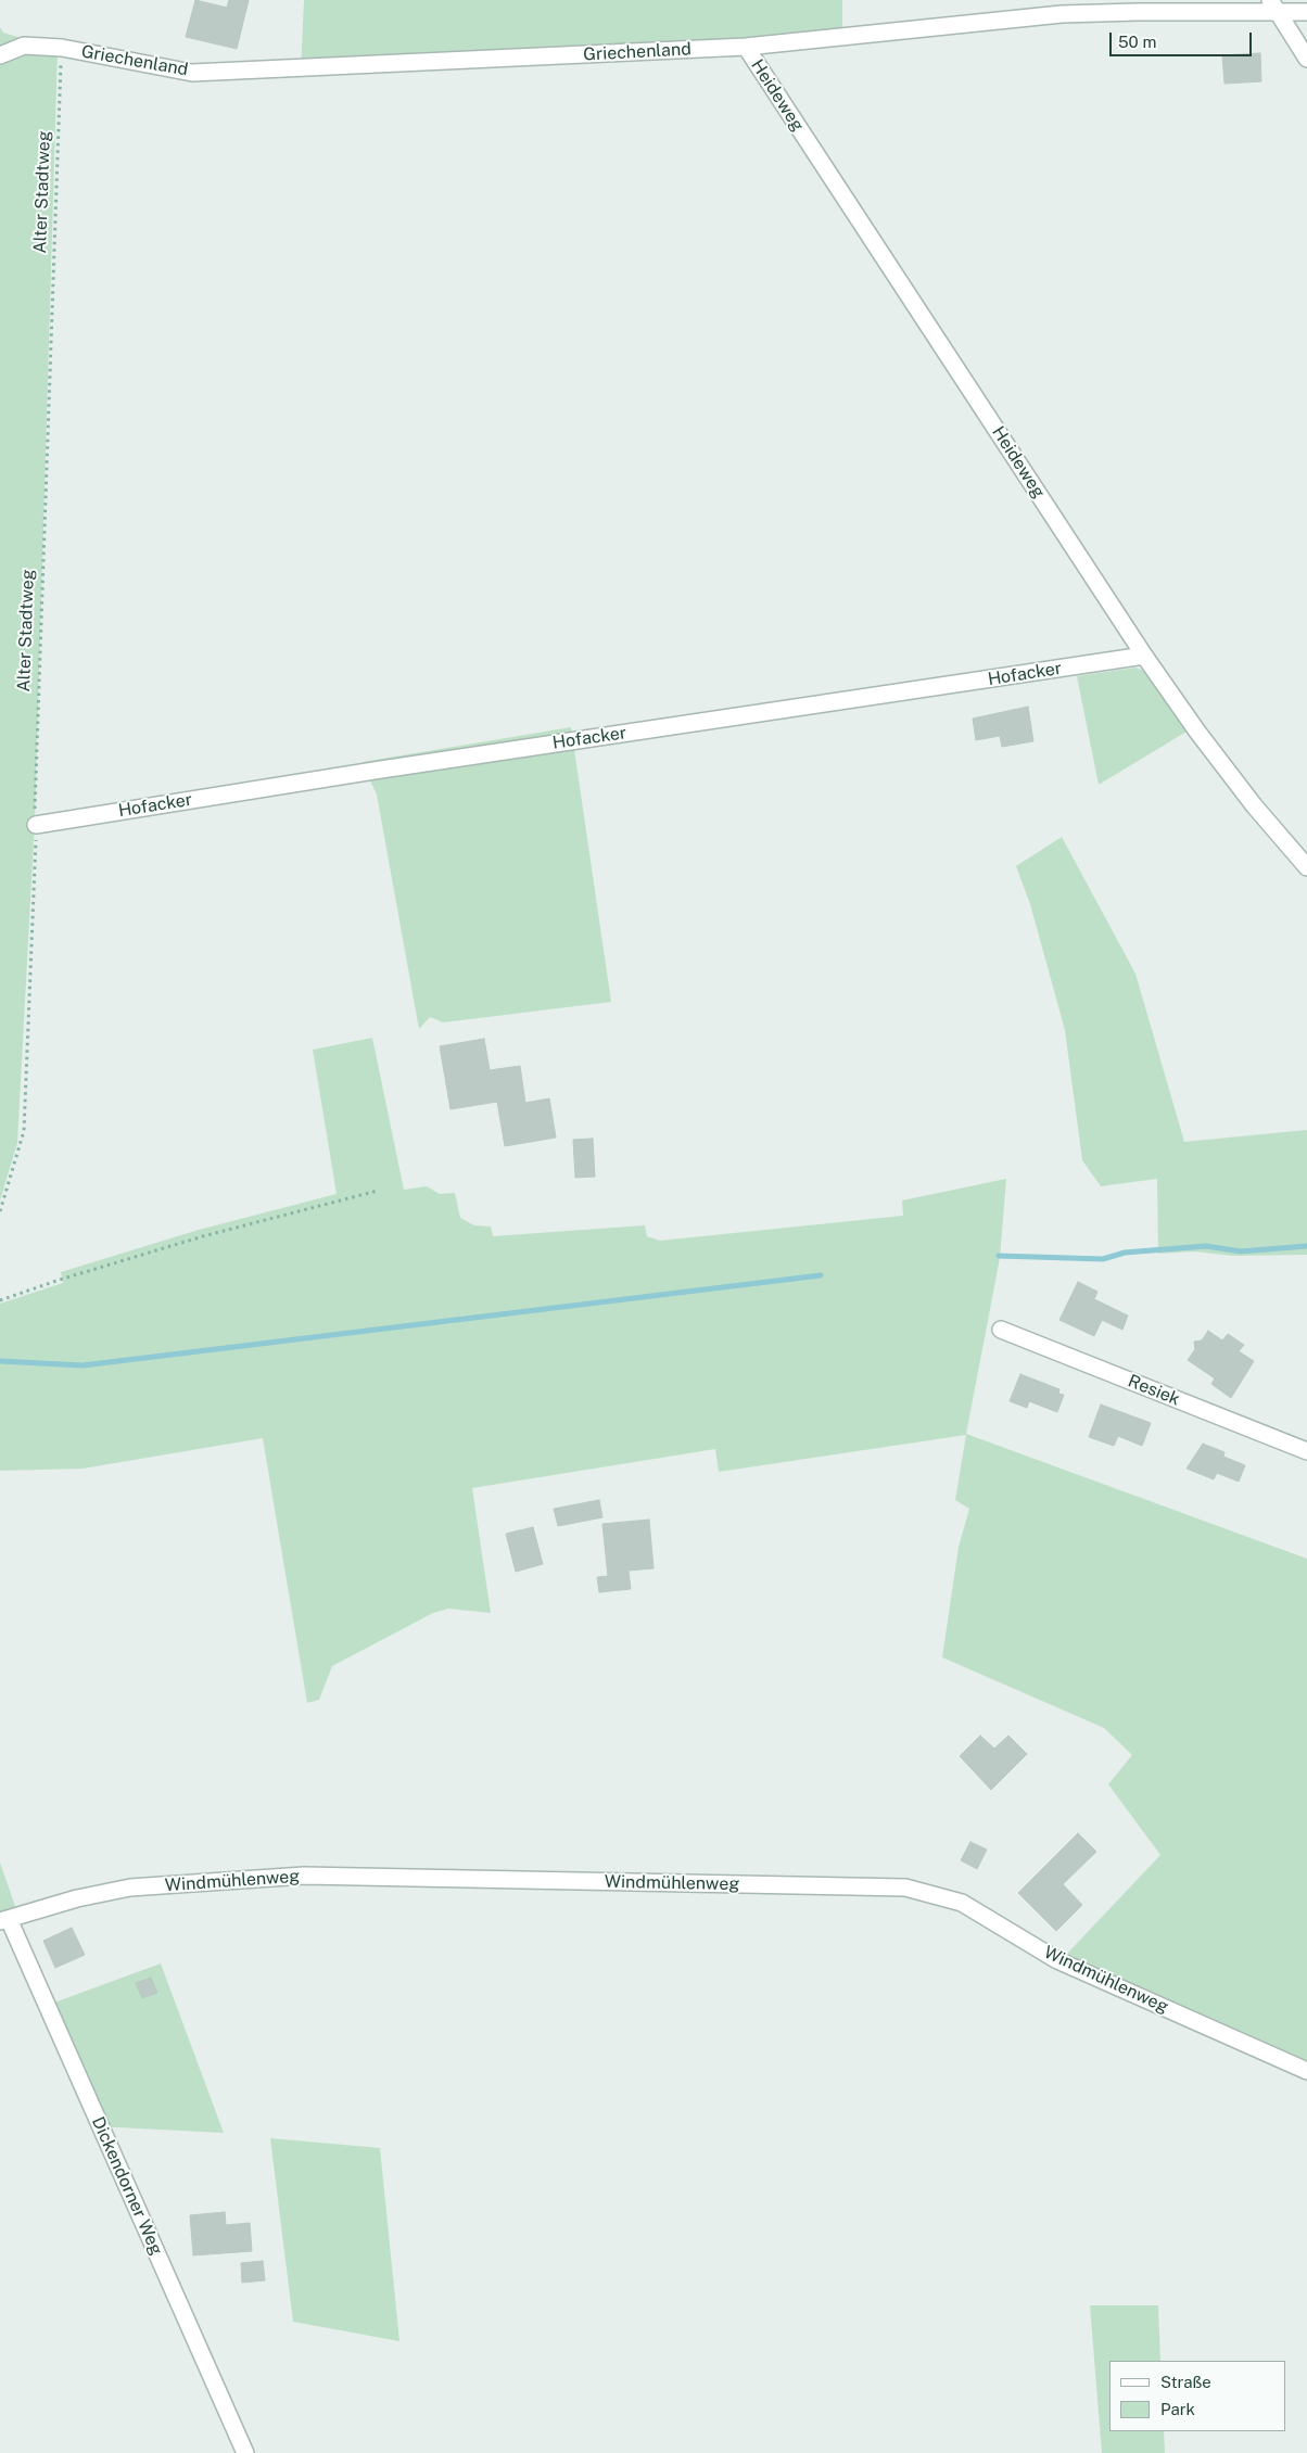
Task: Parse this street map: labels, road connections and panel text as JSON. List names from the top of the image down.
{
  "streets": {
    "street": [
      "Griechenland",
      "Heideweg",
      "Hofacker",
      "Resiek",
      "Windmühlenweg",
      "Dickendorner Weg"
    ],
    "path": ["Alter Stadtweg"]
  },
  "crossings": [
    ["Griechenland", "Heideweg"],
    ["Griechenland", "Alter Stadtweg"],
    ["Heideweg", "Hofacker"],
    ["Alter Stadtweg", "Hofacker"],
    ["Windmühlenweg", "Dickendorner Weg"]
  ],
  "legend": ["Straße", "Park"],
  "scale_bar": "50 m"
}
